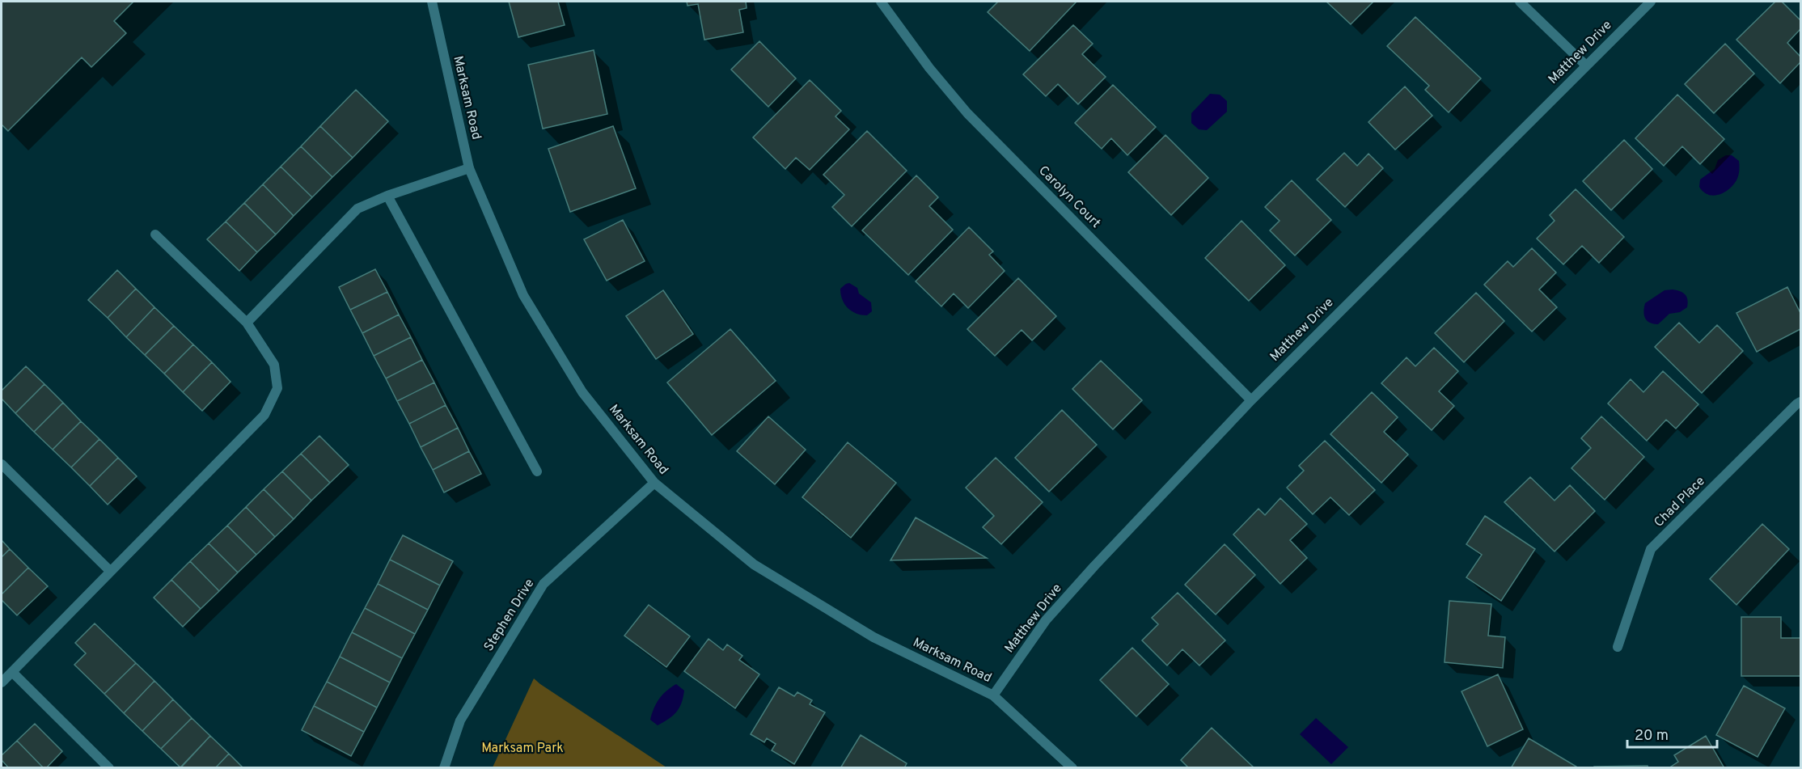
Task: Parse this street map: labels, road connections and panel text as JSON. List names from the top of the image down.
{
  "streets": {
    "street": [
      "Matthew Drive",
      "Marksam Road",
      "Carolyn Court",
      "Chad Place",
      "Stephen Drive"
    ]
  },
  "crossings": [
    ["Matthew Drive", "Marksam Road"],
    ["Matthew Drive", "Carolyn Court"],
    ["Marksam Road", "Stephen Drive"]
  ],
  "parks": ["Marksam Park"],
  "scale_bar": "20 m"
}
